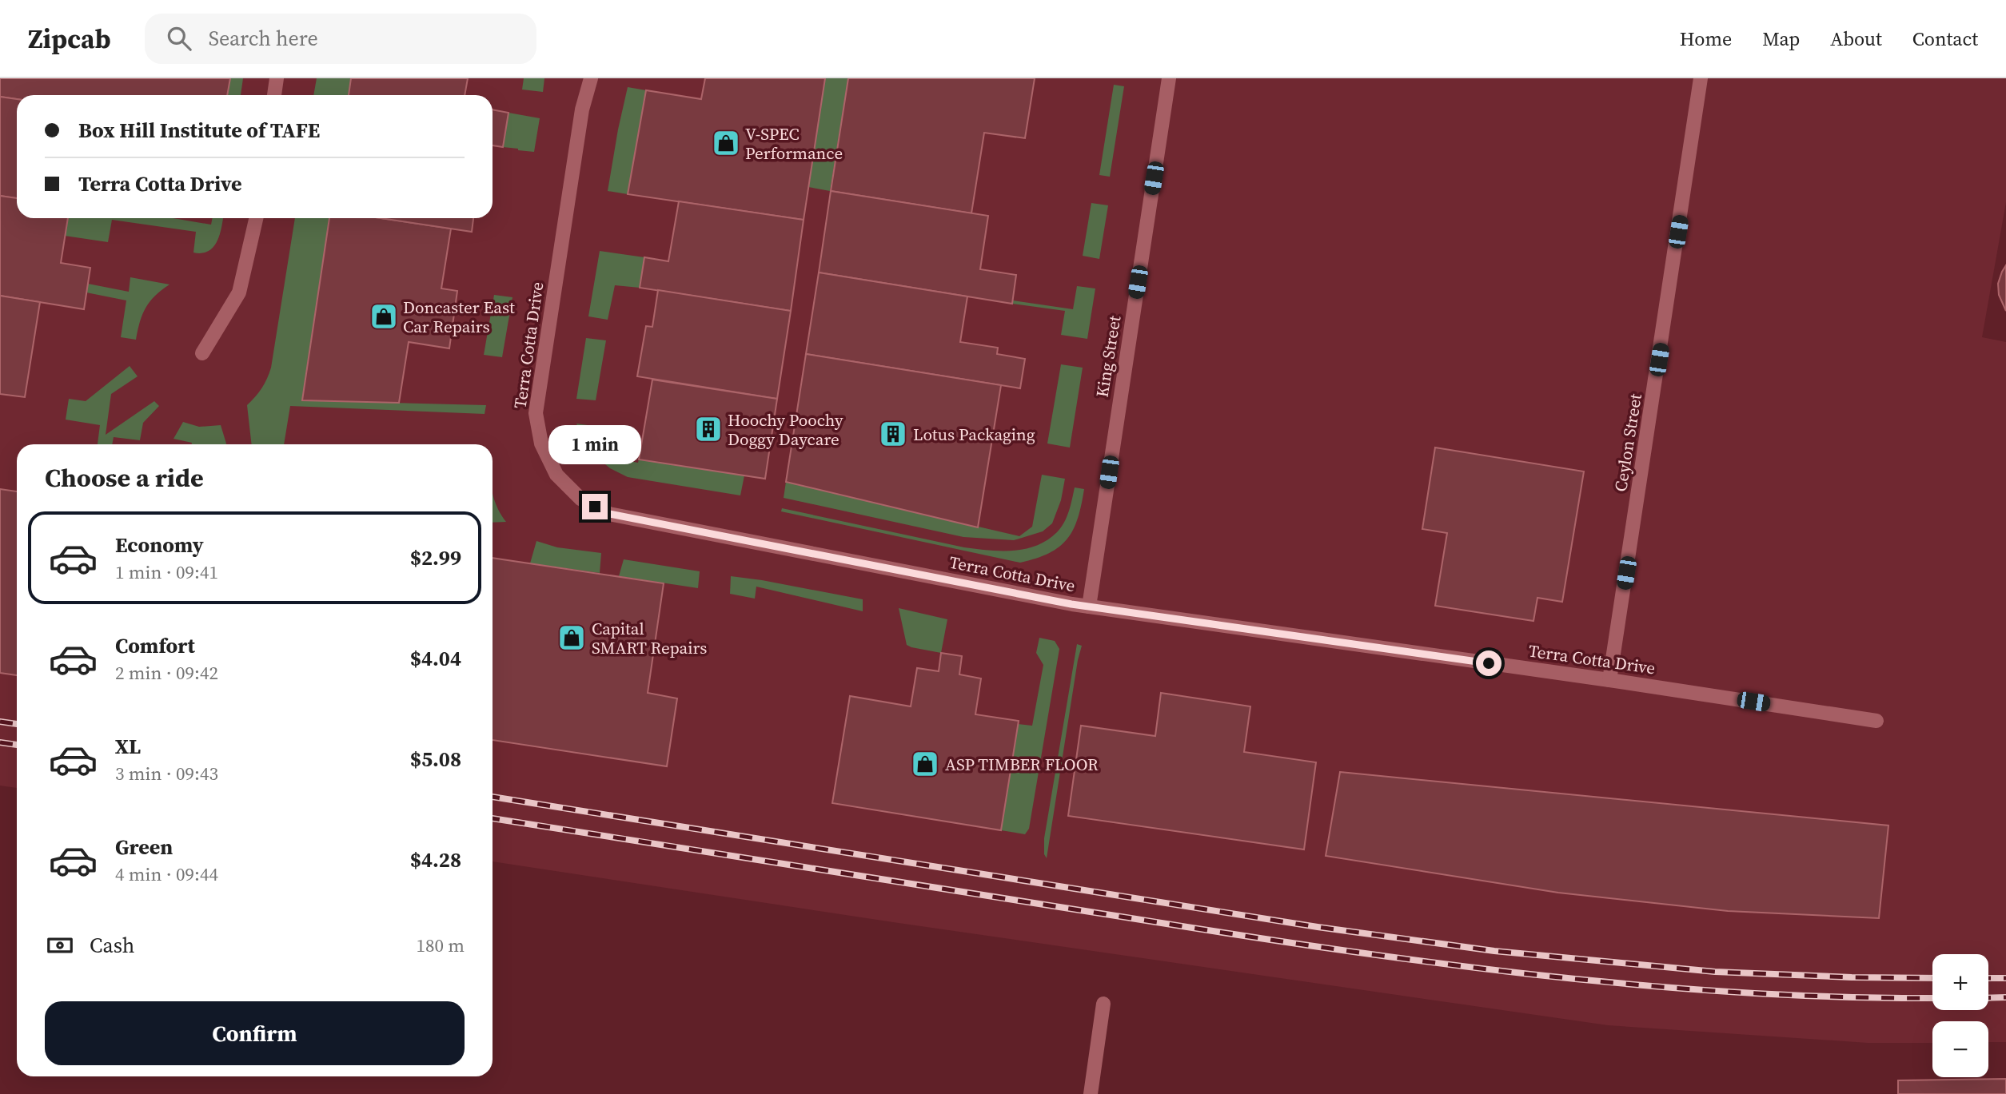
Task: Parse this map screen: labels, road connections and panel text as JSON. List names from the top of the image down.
{
  "streets": {
    "street": ["Terra Cotta Drive", "King Street", "Ceylon Street"]
  },
  "crossings": [
    ["Terra Cotta Drive", "King Street"],
    ["Terra Cotta Drive", "Ceylon Street"]
  ],
  "places": {
    "shop": [
      "V-SPEC Performance",
      "Doncaster East Car Repairs",
      "Capital SMART Repairs",
      "ASP TIMBER FLOOR"
    ],
    "building": ["Hoochy Poochy Doggy Daycare", "Lotus Packaging"]
  },
  "page": {
    "header": "Zipcab",
    "search": "Search here",
    "nav": [
      "Home",
      "Map",
      "About",
      "Contact"
    ],
    "banner": ["Box Hill Institute of TAFE", "Terra Cotta Drive"],
    "bubble": "1 min",
    "heading": "Choose a ride",
    "list": [
      {
        "name": "Economy",
        "note": "1 min · 09:41",
        "value": "$2.99"
      },
      {
        "name": "Comfort",
        "note": "2 min · 09:42",
        "value": "$4.04"
      },
      {
        "name": "XL",
        "note": "3 min · 09:43",
        "value": "$5.08"
      },
      {
        "name": "Green",
        "note": "4 min · 09:44",
        "value": "$4.28"
      }
    ],
    "pay": ["Cash", "180 m"],
    "map_buttons": ["+", "−"],
    "buttons": "Confirm"
  }
}
